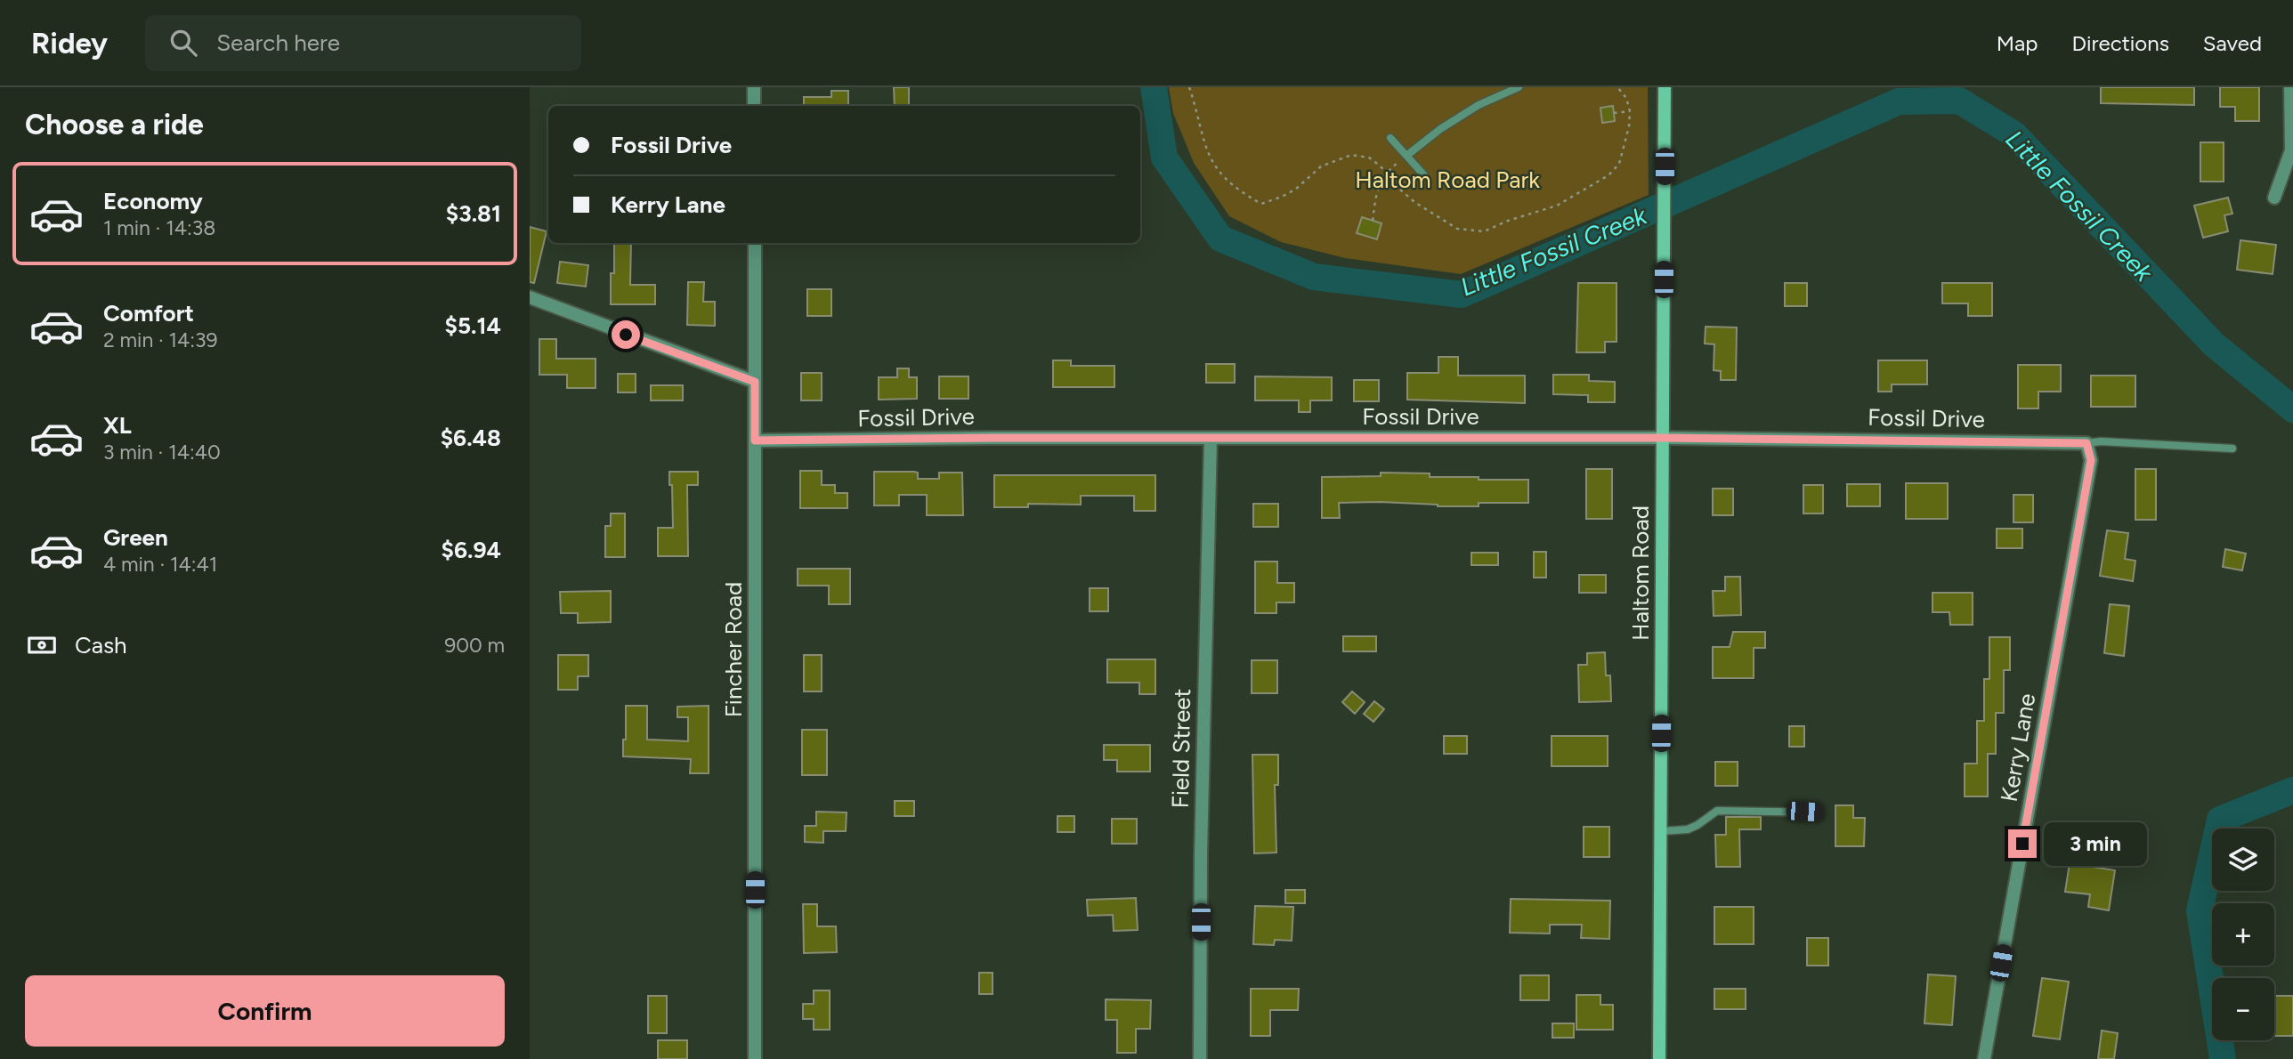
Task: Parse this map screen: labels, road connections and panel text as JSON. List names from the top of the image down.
{
  "streets": {
    "main road": ["Haltom Road"],
    "street": [
      "Fossil Drive",
      "Fincher Road",
      "Kerry Lane",
      "Field Street"
    ]
  },
  "crossings": [
    ["Fossil Drive", "Haltom Road"],
    ["Fossil Drive", "Fincher Road"],
    ["Fossil Drive", "Kerry Lane"],
    ["Fossil Drive", "Field Street"]
  ],
  "water": ["Little Fossil Creek"],
  "parks": ["Haltom Road Park"],
  "page": {
    "header": "Ridey",
    "search": "Search here",
    "nav": ["Map", "Directions", "Saved"],
    "heading": "Choose a ride",
    "banner": ["Fossil Drive", "Kerry Lane"],
    "list": [
      {
        "name": "Economy",
        "note": "1 min · 14:38",
        "value": "$3.81"
      },
      {
        "name": "Comfort",
        "note": "2 min · 14:39",
        "value": "$5.14"
      },
      {
        "name": "XL",
        "note": "3 min · 14:40",
        "value": "$6.48"
      },
      {
        "name": "Green",
        "note": "4 min · 14:41",
        "value": "$6.94"
      }
    ],
    "pay": ["Cash", "900 m"],
    "bubble": "3 min",
    "map_buttons": ["+", "−"],
    "buttons": "Confirm"
  }
}
